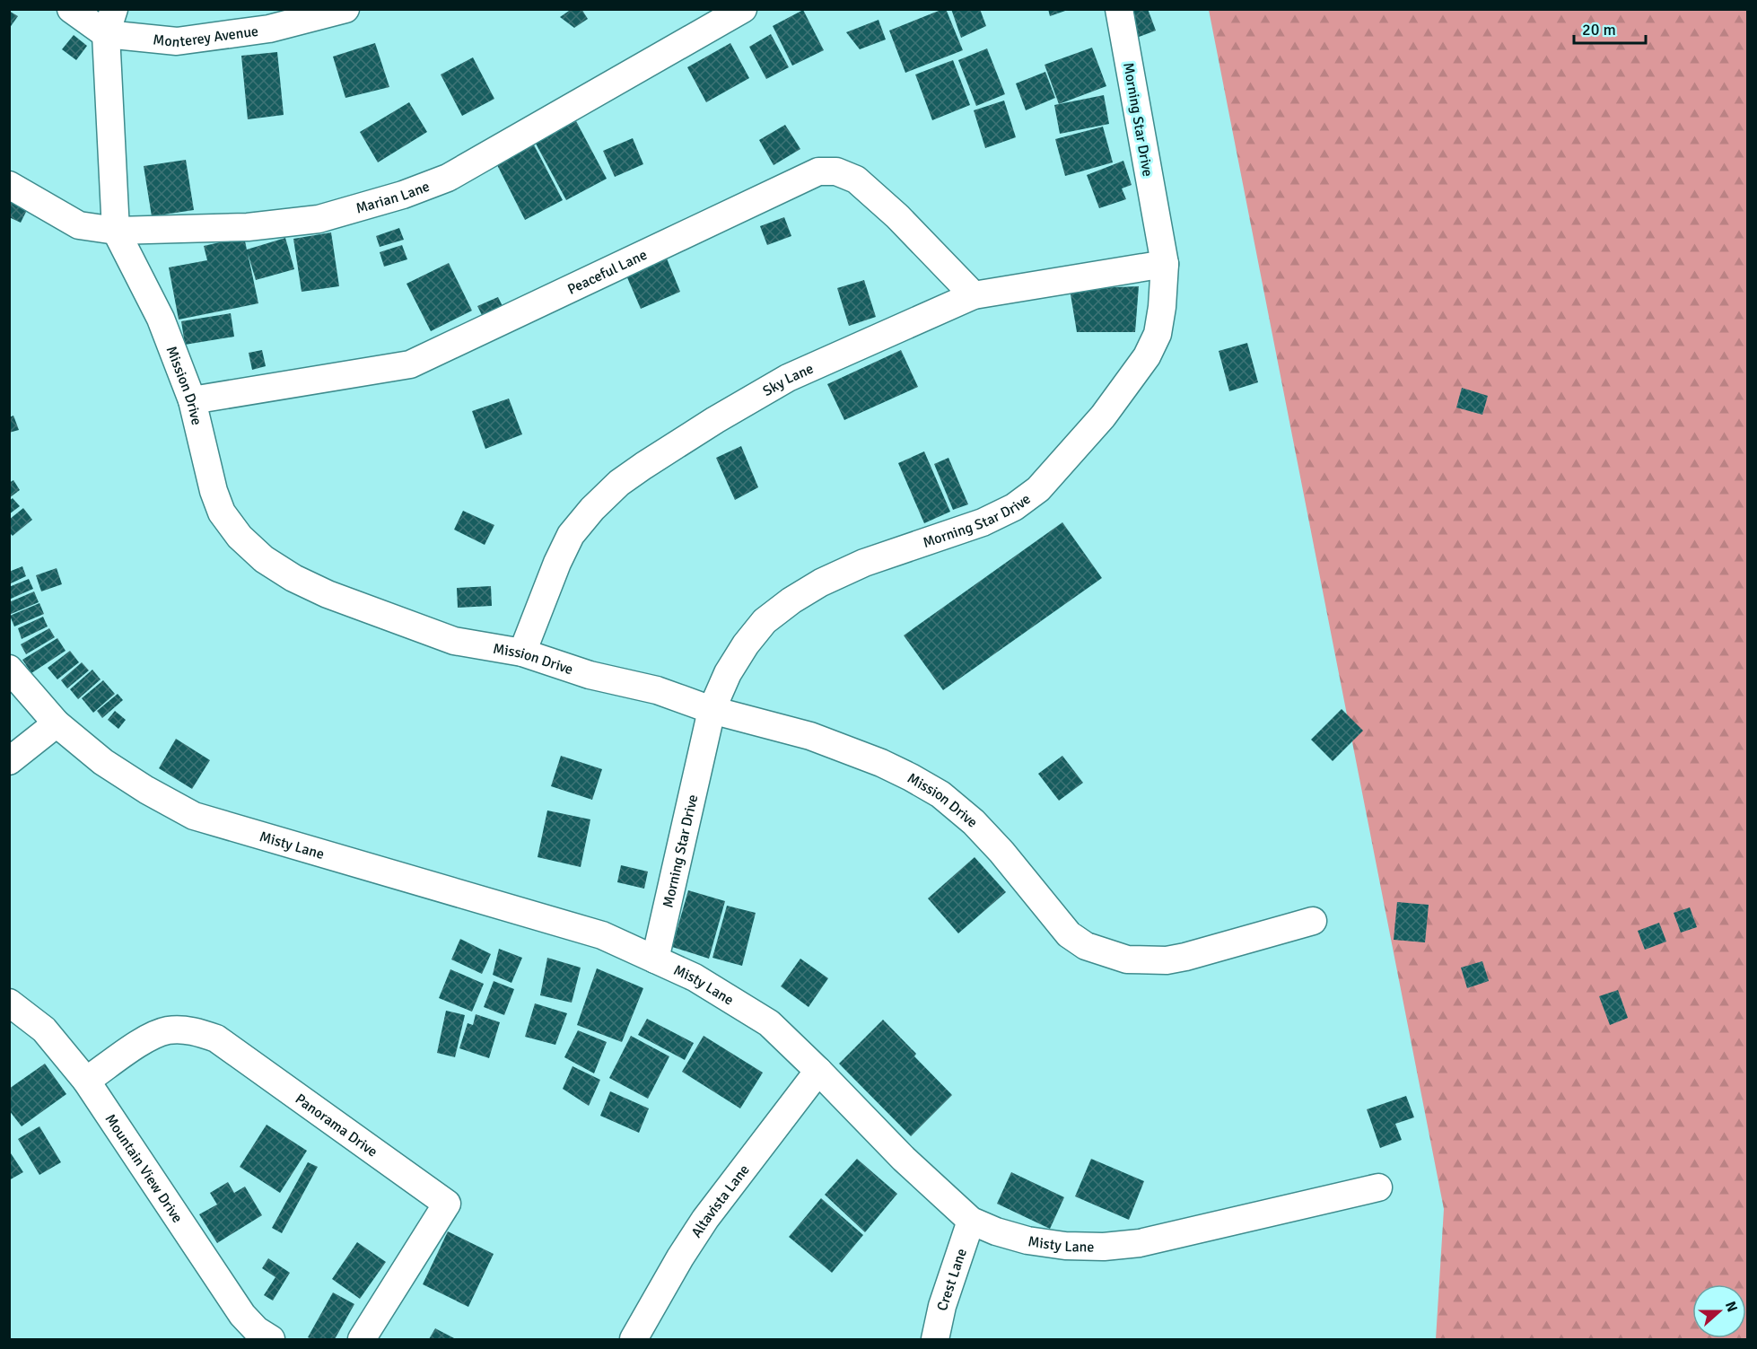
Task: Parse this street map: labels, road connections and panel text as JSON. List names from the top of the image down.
{
  "streets": {
    "street": [
      "Monterey Avenue",
      "Morning Star Drive",
      "Marian Lane",
      "Peaceful Lane",
      "Sky Lane",
      "Mission Drive",
      "Misty Lane",
      "Panorama Drive",
      "Mountain View Drive",
      "Altavista Lane",
      "Crest Lane"
    ]
  },
  "crossings": [
    ["Monterey Avenue", "Mission Drive"],
    ["Morning Star Drive", "Sky Lane"],
    ["Morning Star Drive", "Mission Drive"],
    ["Morning Star Drive", "Misty Lane"],
    ["Marian Lane", "Mission Drive"],
    ["Peaceful Lane", "Sky Lane"],
    ["Peaceful Lane", "Mission Drive"],
    ["Sky Lane", "Mission Drive"],
    ["Misty Lane", "Altavista Lane"],
    ["Misty Lane", "Crest Lane"],
    ["Panorama Drive", "Mountain View Drive"]
  ],
  "scale_bar": "20 m",
  "north": "right"
}
